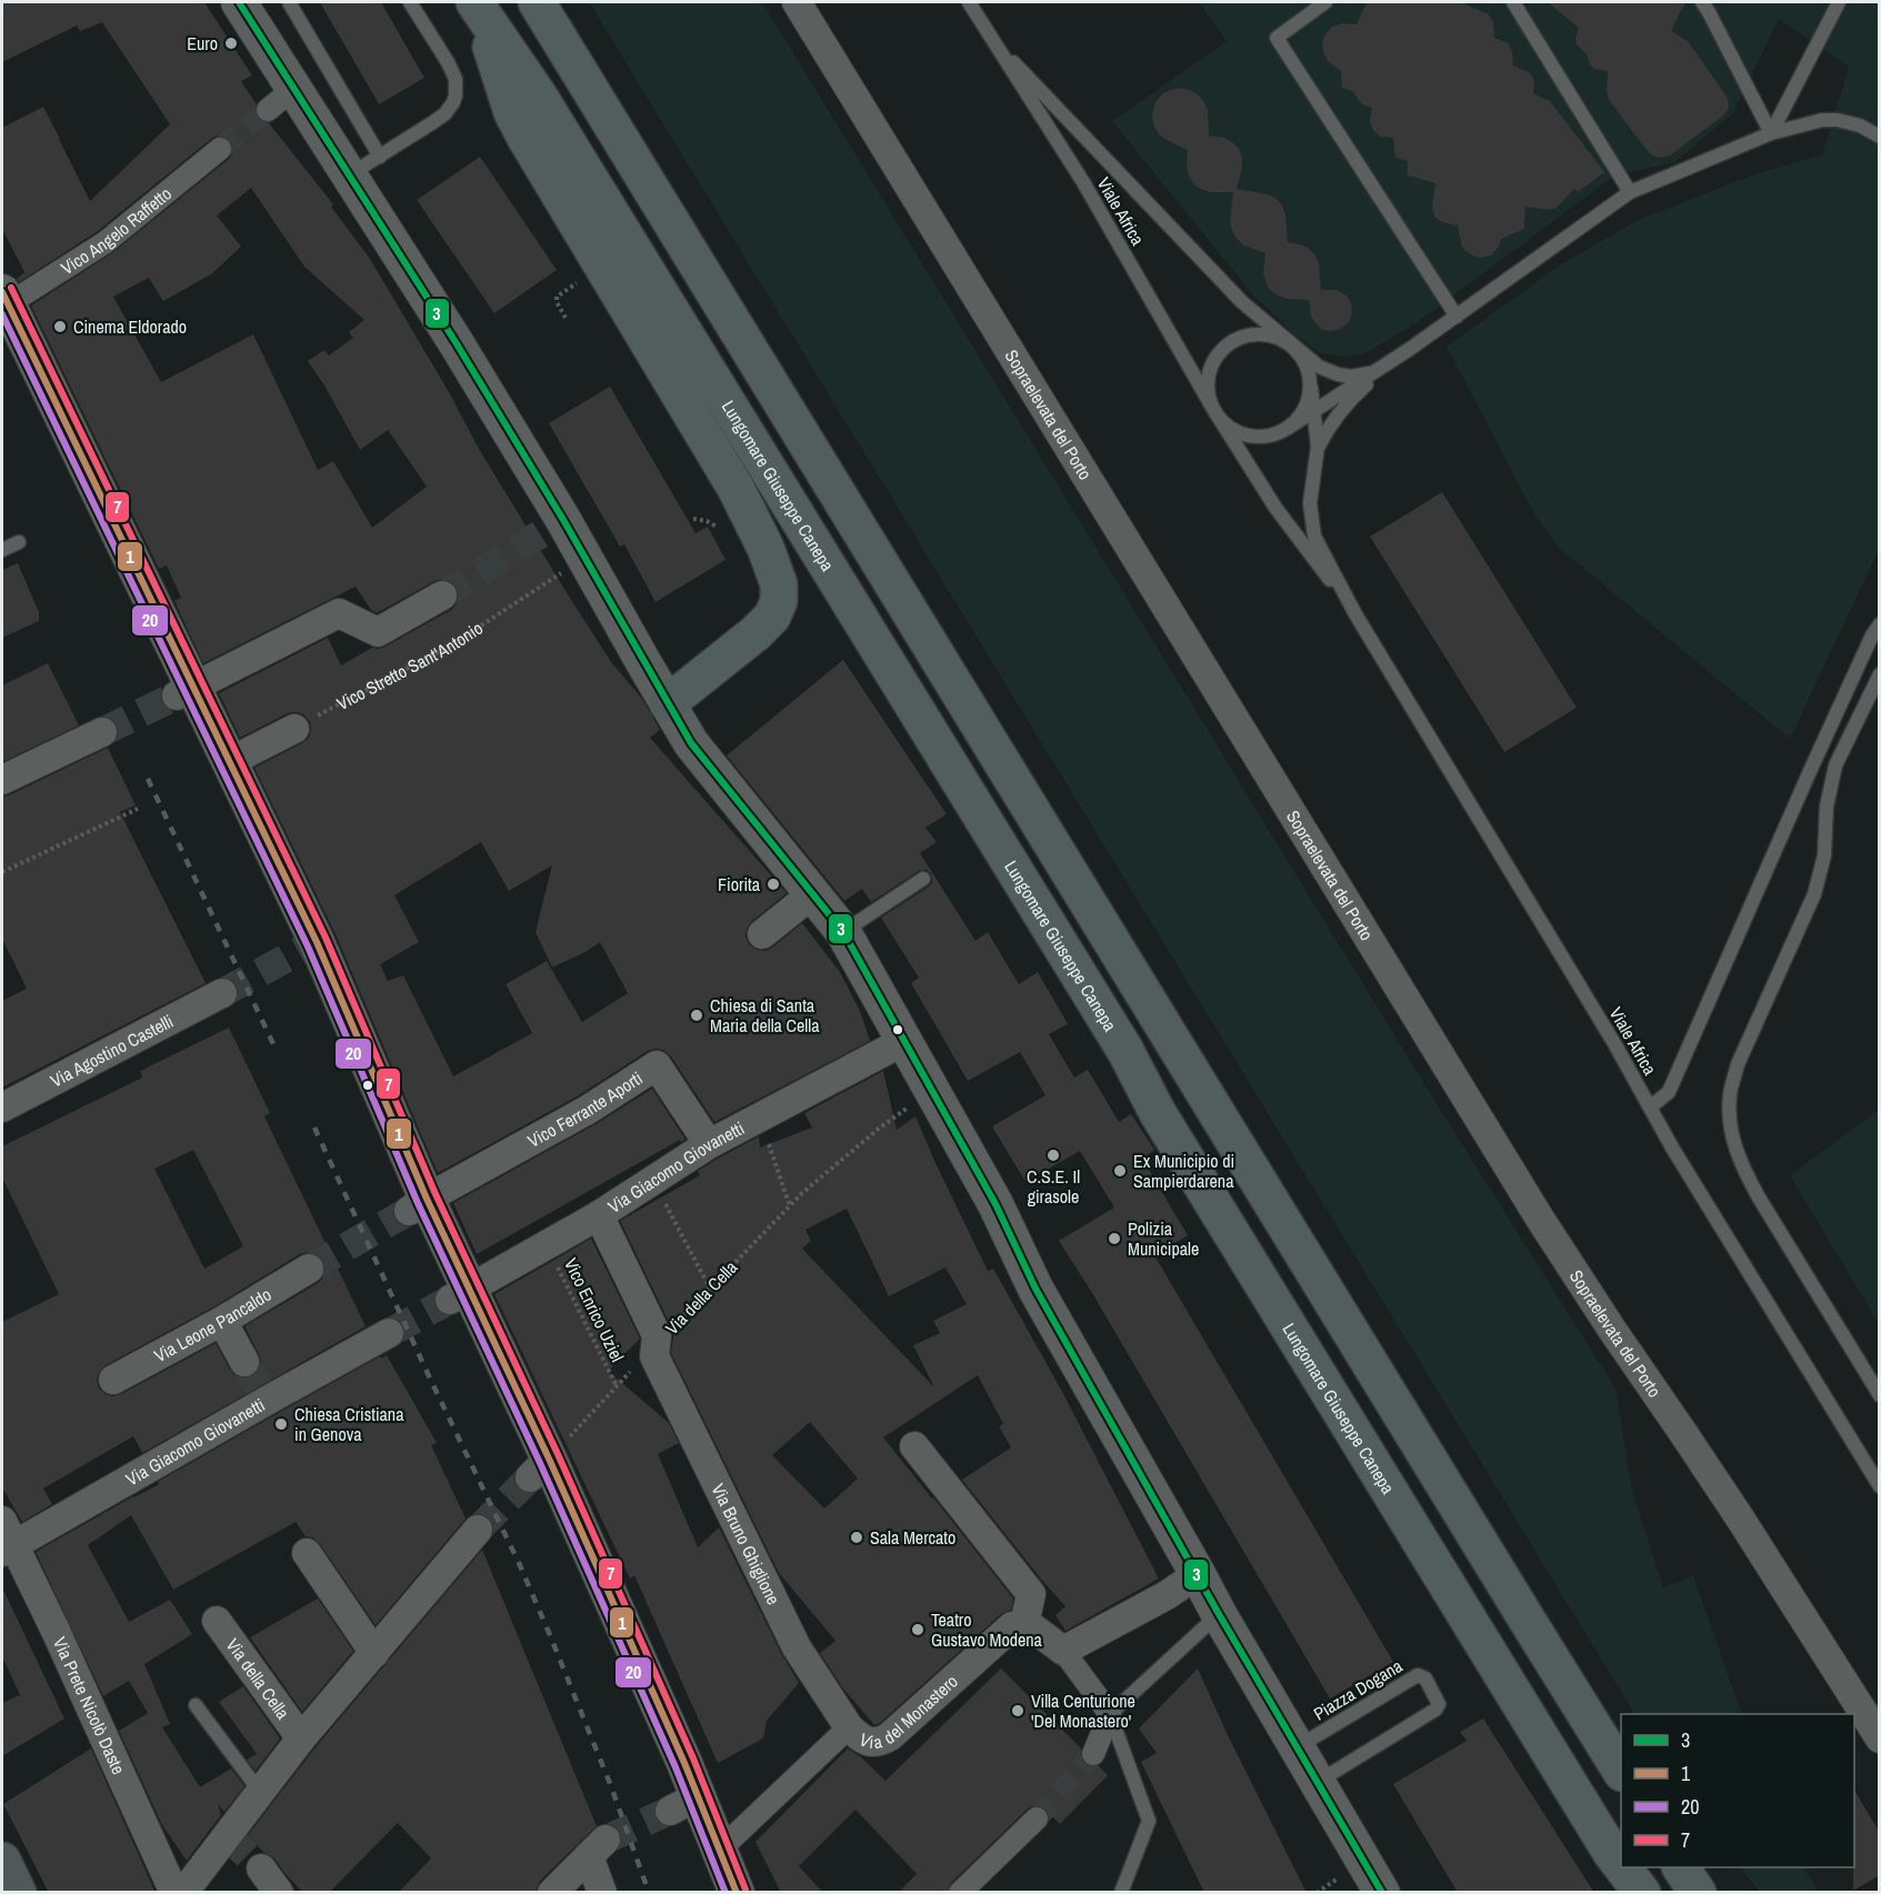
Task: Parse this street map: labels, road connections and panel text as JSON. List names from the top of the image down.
{
  "streets": {
    "highway": ["Lungomare Giuseppe Canepa"],
    "street": [
      "Vico Angelo Raffetto",
      "Sopraelevata del Porto",
      "Via Agostino Castelli",
      "Vico Ferrante Aporti",
      "Via Giacomo Giovanetti",
      "Via della Cella",
      "Via Leone Pancaldo",
      "Via Bruno Ghiglione",
      "Via del Monastero",
      "Via Prete Nicolò Daste"
    ],
    "lane": ["Viale Africa", "Piazza Dogana"],
    "path": ["Vico Stretto Sant'Antonio", "Vico Enrico Uziel"]
  },
  "crossings": [
    ["Vico Ferrante Aporti", "Via Giacomo Giovanetti"],
    ["Via Giacomo Giovanetti", "Vico Enrico Uziel"],
    ["Via Giacomo Giovanetti", "Via Bruno Ghiglione"],
    ["Via Giacomo Giovanetti", "Via Prete Nicolò Daste"],
    ["Via della Cella", "Vico Enrico Uziel"],
    ["Via della Cella", "Via Bruno Ghiglione"],
    ["Via Bruno Ghiglione", "Via del Monastero"]
  ],
  "places": [
    "Euro",
    "Cinema Eldorado",
    "Fiorita",
    "Chiesa di Santa Maria della Cella",
    "C.S.E. Il girasole",
    "Ex Municipio di Sampierdarena",
    "Polizia Municipale",
    "Chiesa Cristiana in Genova",
    "Sala Mercato",
    "Teatro Gustavo Modena",
    "Villa Centurione 'Del Monastero'"
  ],
  "lines": [
    "transit line 3",
    "transit line 7",
    "transit line 1",
    "transit line 20"
  ],
  "legend": [
    "3",
    "1",
    "20",
    "7"
  ]
}
